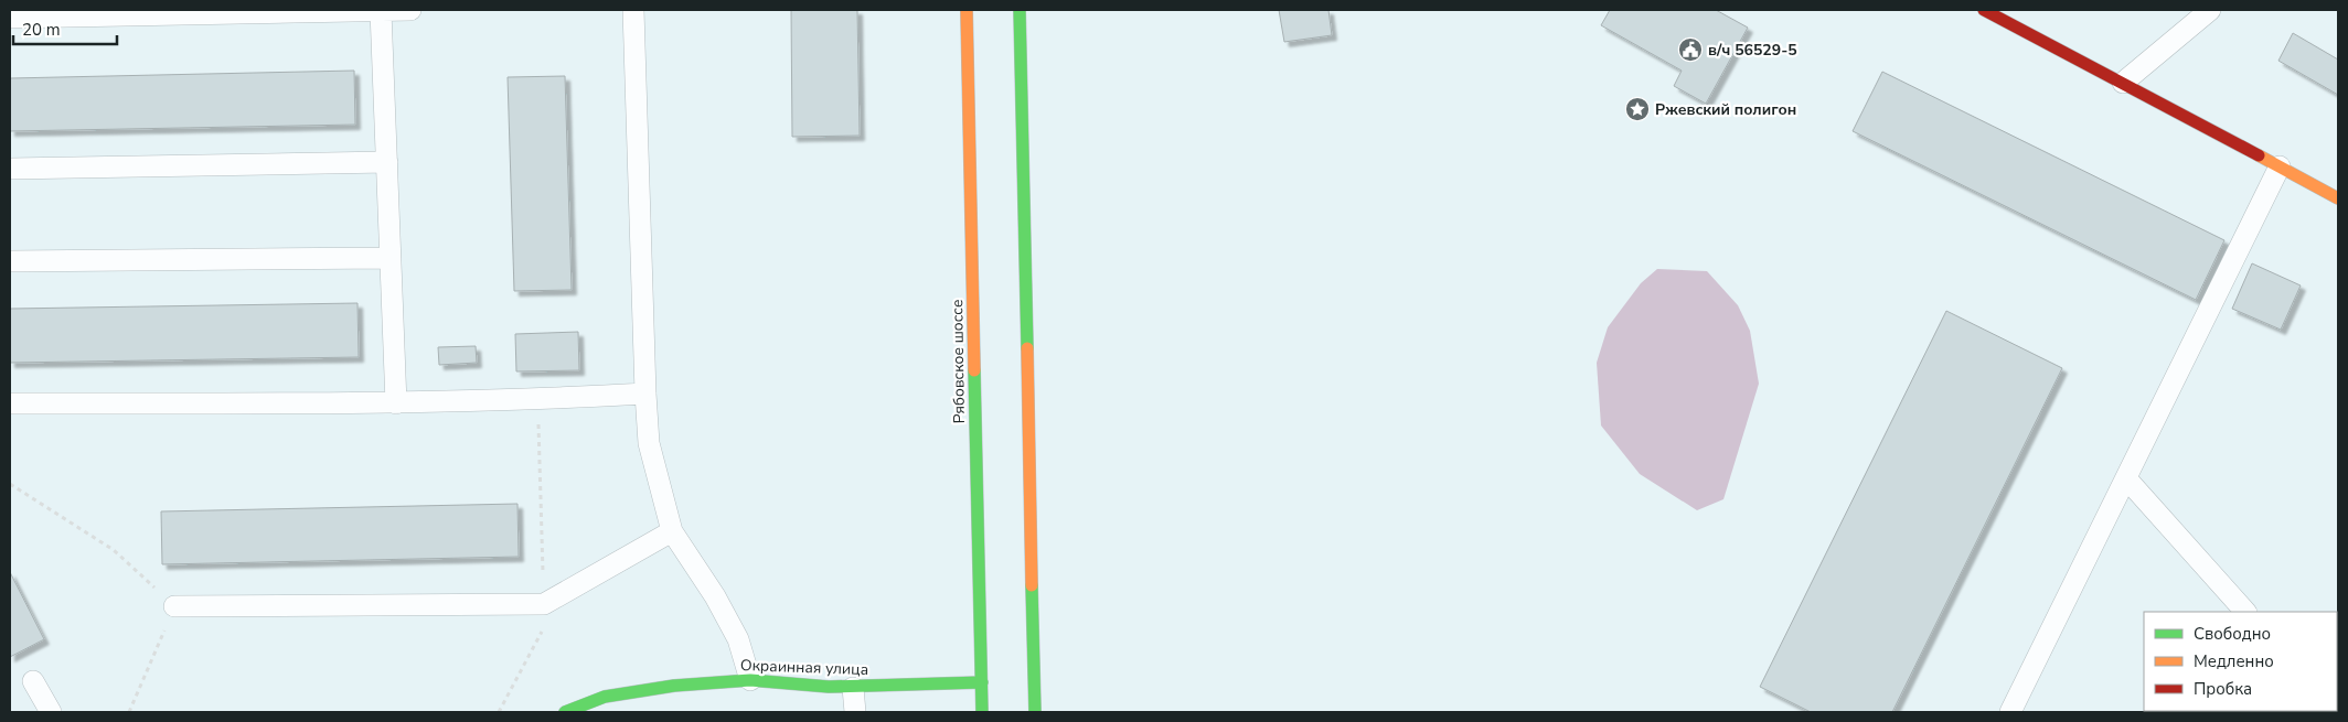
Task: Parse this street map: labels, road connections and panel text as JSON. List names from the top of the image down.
{
  "streets": {
    "main road": ["Рябовское шоссе", "Окраинная улица"]
  },
  "crossings": [
    ["Рябовское шоссе", "Окраинная улица"]
  ],
  "places": {
    "public building": ["в/ч 56529-5"],
    "place": ["Ржевский полигон"]
  },
  "legend": ["Свободно", "Медленно", "Пробка"],
  "scale_bar": "20 m"
}
